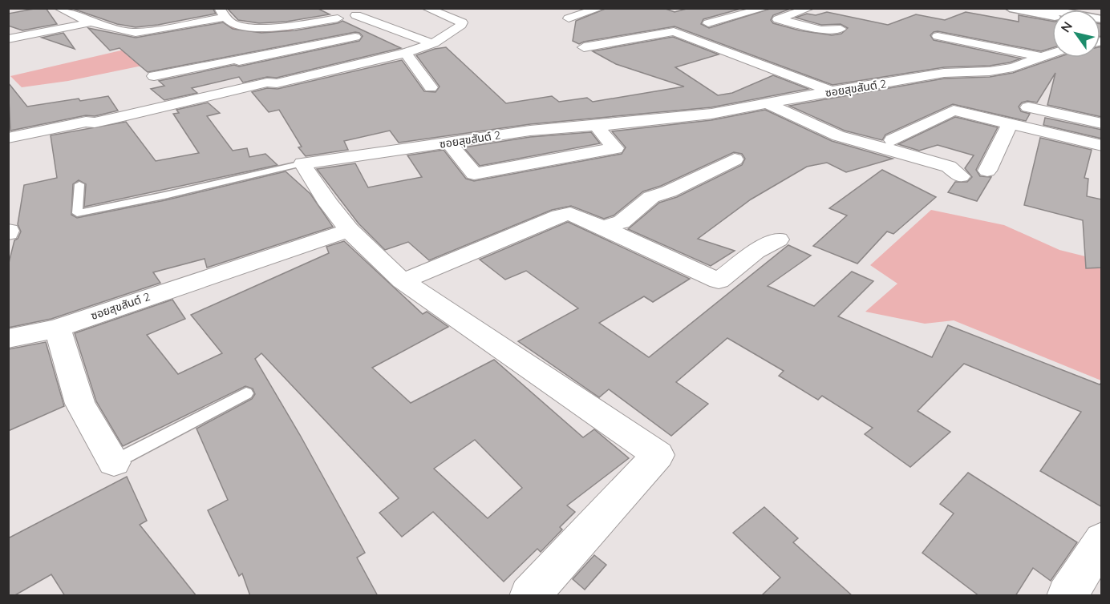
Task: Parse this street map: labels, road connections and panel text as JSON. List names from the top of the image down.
{
  "streets": {
    "street": ["ซอยสุขสันต์ 2"]
  },
  "north": "top left"
}
